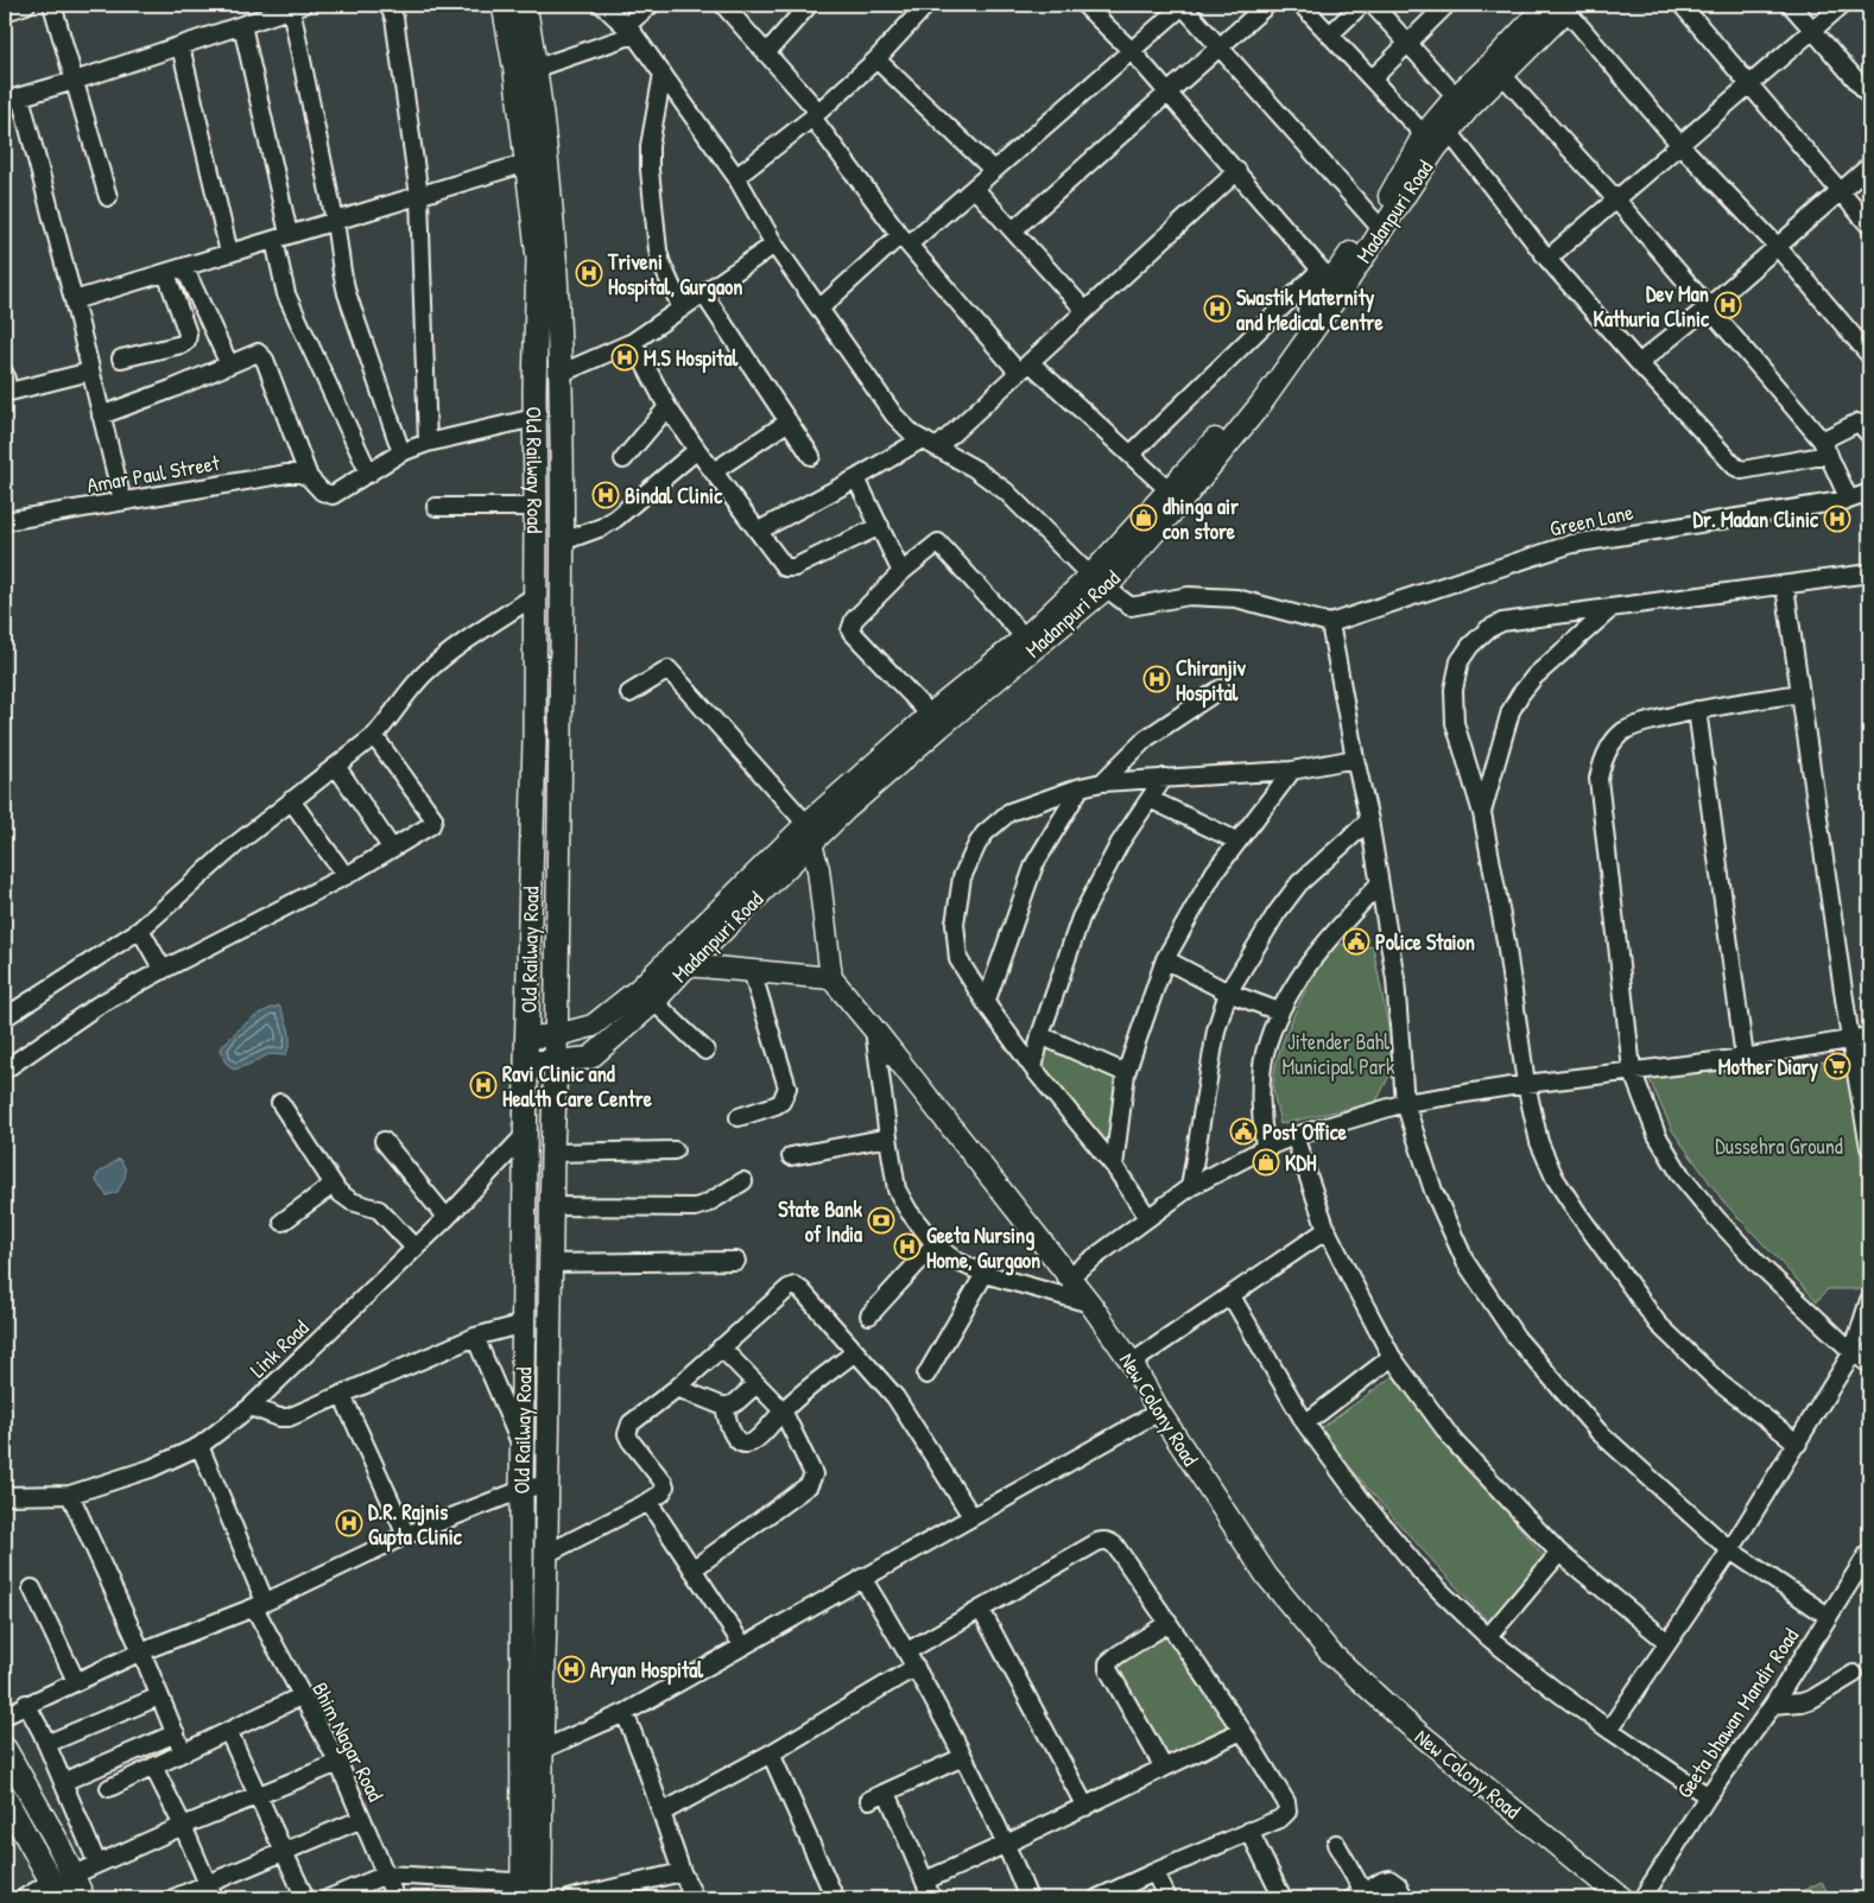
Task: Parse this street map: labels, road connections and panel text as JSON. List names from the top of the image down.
{
  "streets": {
    "main road": ["Old Railway Road"],
    "street": [
      "Madanpuri Road",
      "Amar Paul Street",
      "Green Lane",
      "Link Road",
      "New Colony Road",
      "Geeta bhawan Mandir Road",
      "Bhim Nagar Road"
    ]
  },
  "crossings": [
    ["Madanpuri Road", "Old Railway Road"],
    ["Old Railway Road", "Link Road"],
    ["Link Road", "Bhim Nagar Road"]
  ],
  "parks": ["Jitender Bahl Municipal Park", "Dussehra Ground"],
  "places": {
    "hospital": [
      "Triveni Hospital, Gurgaon",
      "Dev Man Kathuria Clinic",
      "Swastik Maternity and Medical Centre",
      "M.S Hospital",
      "Bindal Clinic",
      "Dr. Madan Clinic",
      "Chiranjiv Hospital",
      "Ravi Clinic and Health Care Centre",
      "Geeta Nursing Home, Gurgaon",
      "D.R. Rajnis Gupta Clinic",
      "Aryan Hospital"
    ],
    "shop": ["dhinga air con store", "KDH"],
    "public building": ["Police Staion", "Post Office"],
    "supermarket": ["Mother Diary"],
    "bank": ["State Bank of India"]
  }
}
